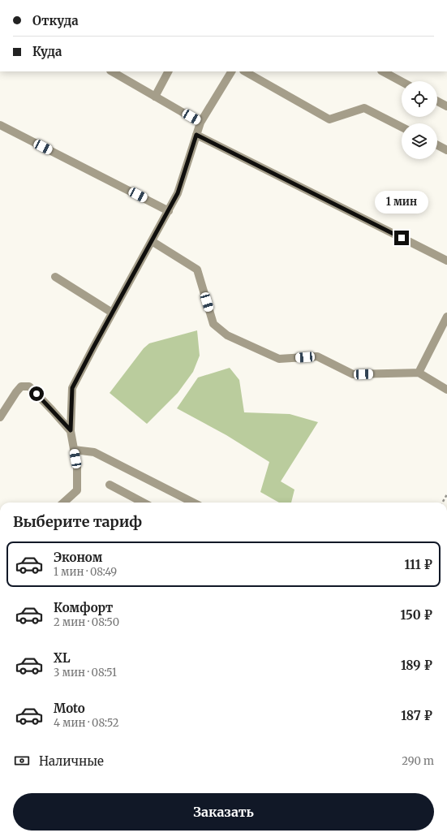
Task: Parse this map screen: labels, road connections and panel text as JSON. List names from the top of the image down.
{
  "page": {
    "banner": ["Откуда", "Куда"],
    "bubble": "1 мин",
    "heading": "Выберите тариф",
    "list": [
      {
        "name": "Эконом",
        "note": "1 мин · 08:49",
        "value": "111 ₽"
      },
      {
        "name": "Комфорт",
        "note": "2 мин · 08:50",
        "value": "150 ₽"
      },
      {
        "name": "XL",
        "note": "3 мин · 08:51",
        "value": "189 ₽"
      },
      {
        "name": "Moto",
        "note": "4 мин · 08:52",
        "value": "187 ₽"
      }
    ],
    "pay": ["Наличные", "290 m"],
    "buttons": "Заказать"
  }
}
